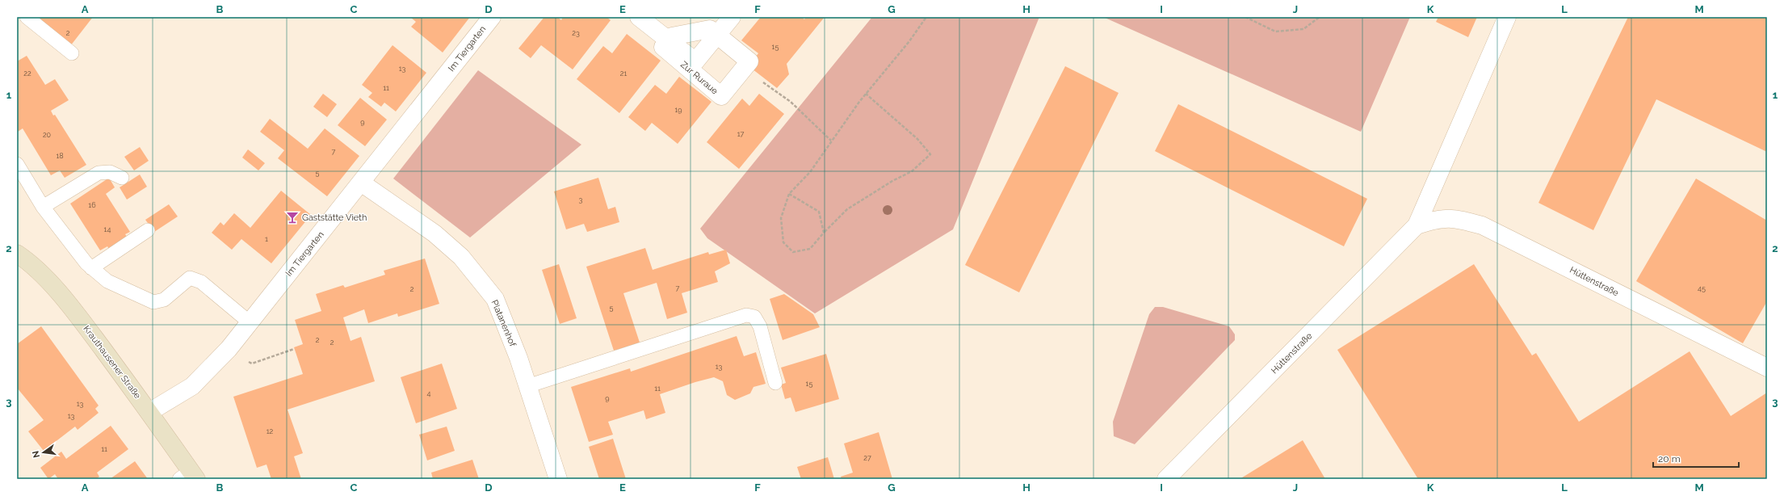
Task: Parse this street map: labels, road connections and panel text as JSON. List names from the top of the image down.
{
  "streets": {
    "street": [
      "Im Tiergarten",
      "Zur Ruraue",
      "Hüttenstraße",
      "Platanenhof",
      "Krauthausener Straße"
    ]
  },
  "crossings": [
    ["Im Tiergarten", "Platanenhof"],
    ["Im Tiergarten", "Krauthausener Straße"]
  ],
  "places": {
    "bar": ["Gaststätte Vieth"]
  },
  "house_numbers": [
    "2",
    "23",
    "15",
    "13",
    "22",
    "21",
    "11",
    "19",
    "9",
    "17",
    "20",
    "7",
    "18",
    "5",
    "3",
    "16",
    "14",
    "1",
    "7",
    "45",
    "2",
    "5",
    "2",
    "2",
    "13",
    "15",
    "11",
    "4",
    "9",
    "13",
    "13",
    "12",
    "11",
    "27"
  ],
  "scale_bar": "20 m",
  "north": "left",
  "grid": {
    "columns": [
      "A",
      "B",
      "C",
      "D",
      "E",
      "F",
      "G",
      "H",
      "I",
      "J",
      "K",
      "L",
      "M"
    ],
    "rows": ["1", "2", "3"]
  }
}
